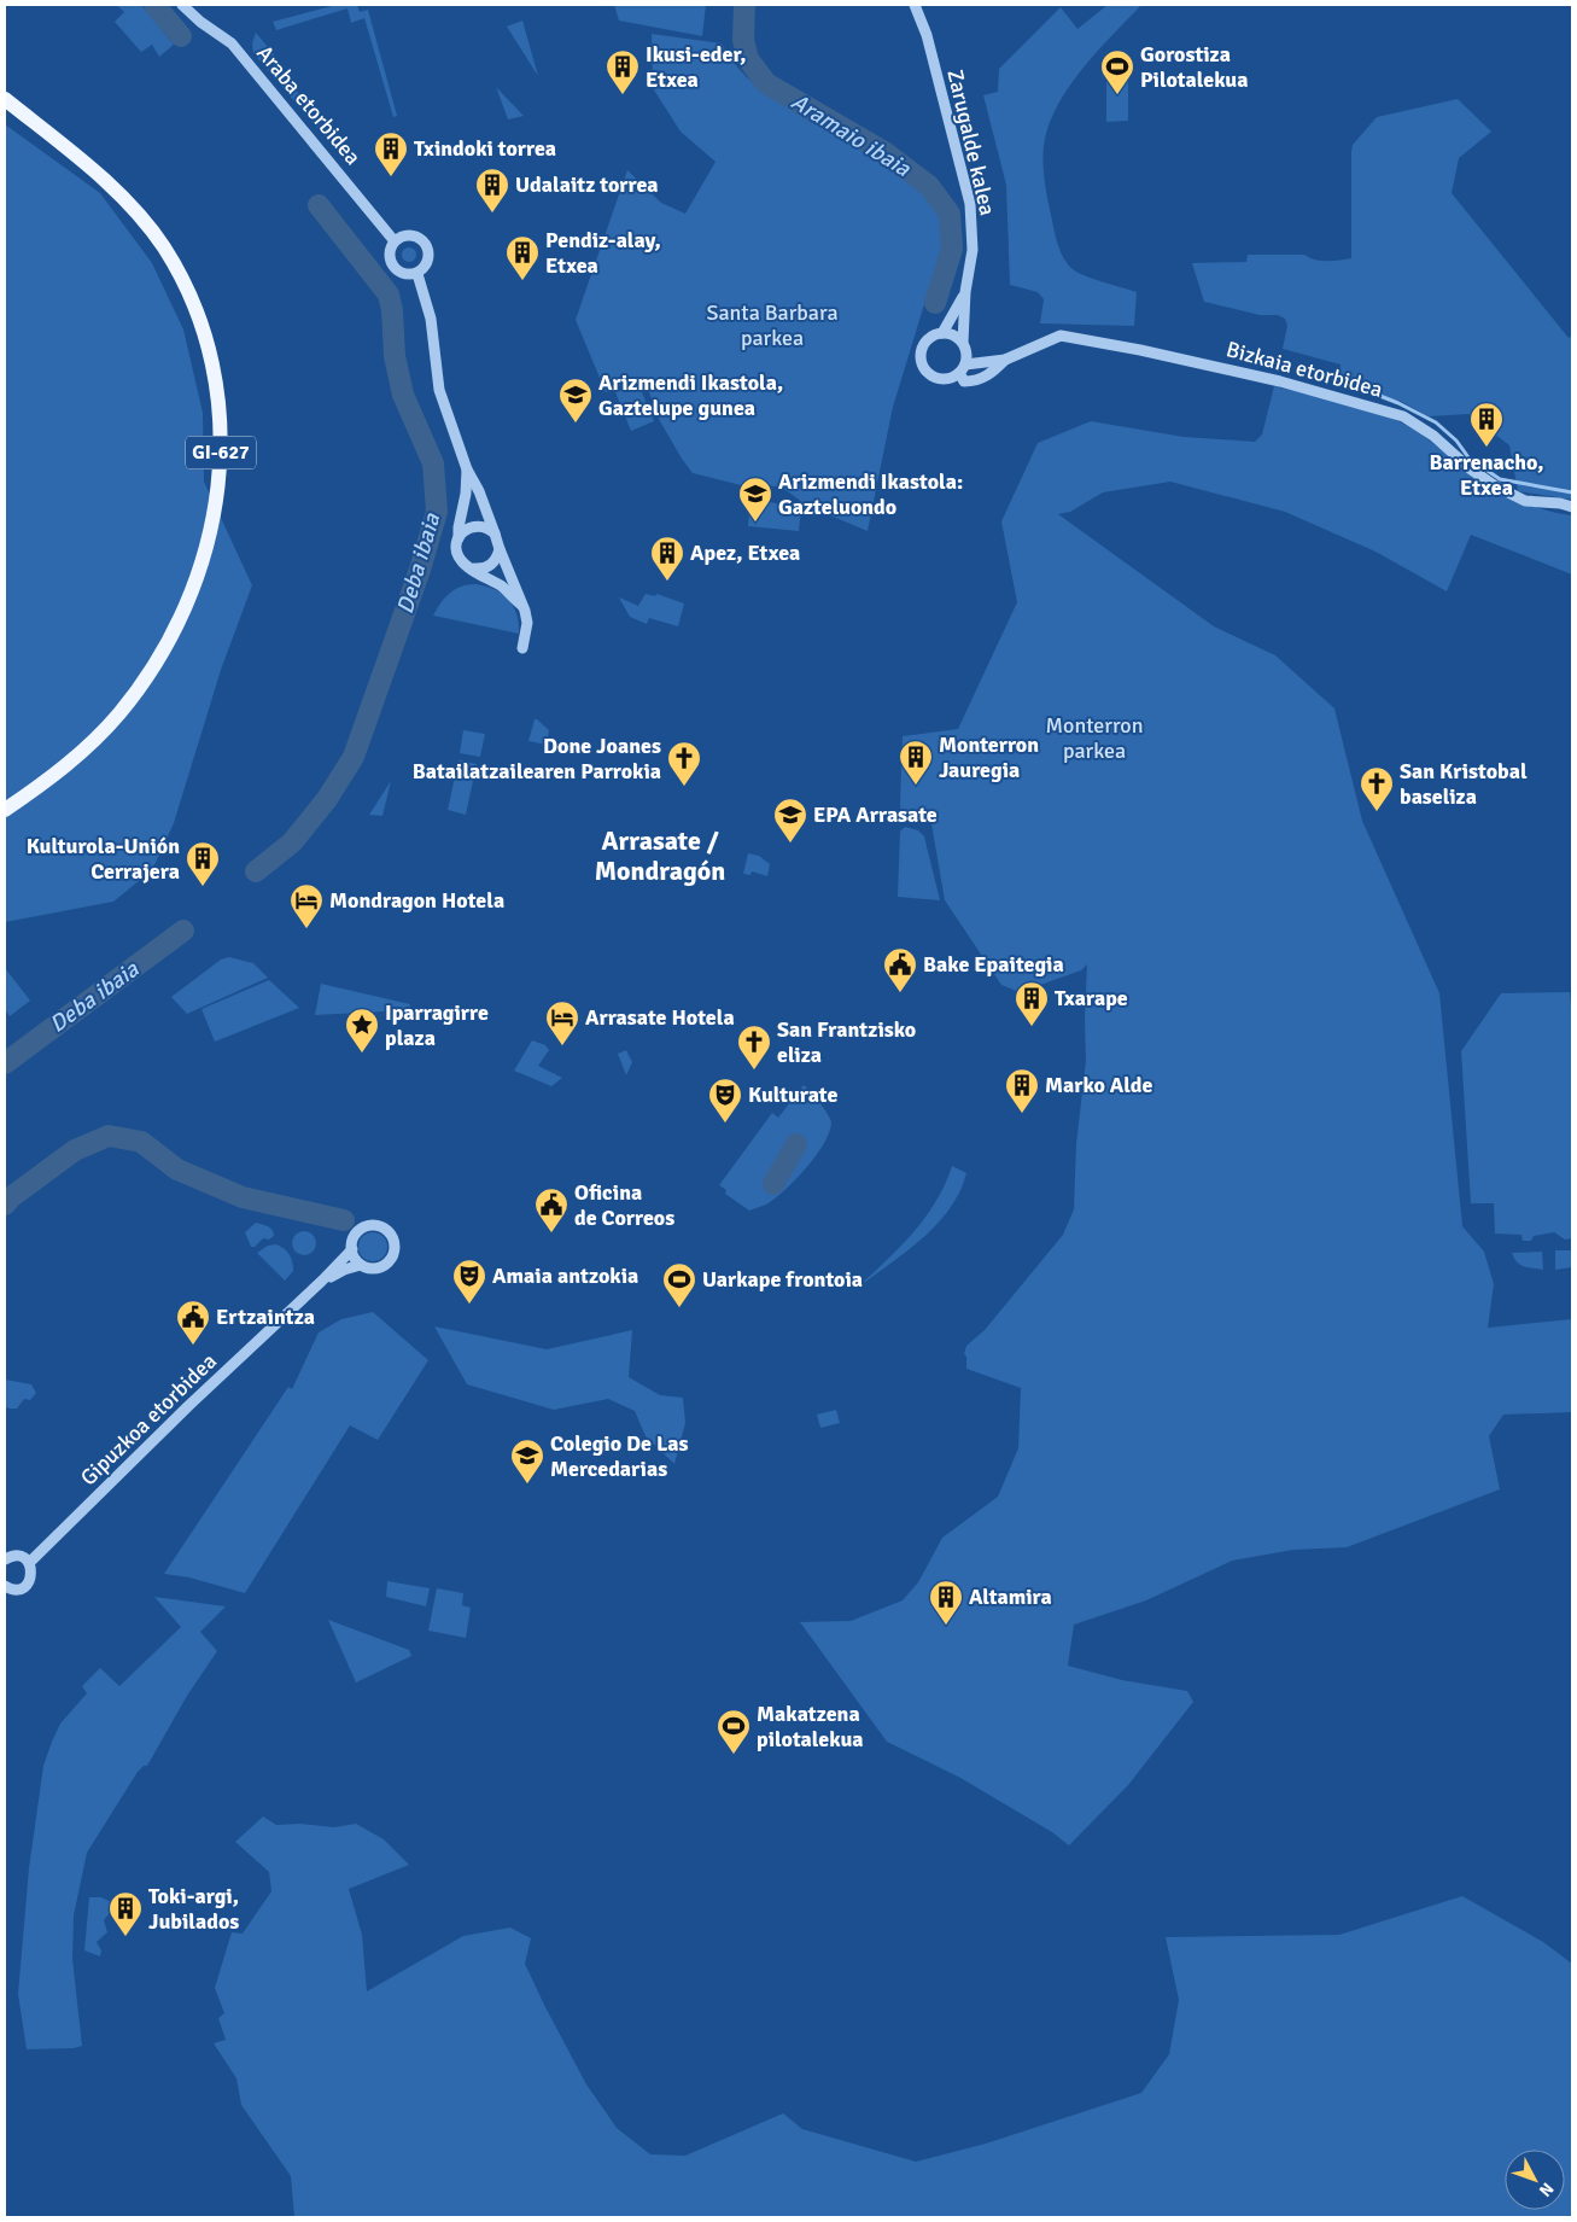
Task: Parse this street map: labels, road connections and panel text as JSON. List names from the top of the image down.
{
  "streets": {
    "main road": ["GI-627"],
    "street": [
      "Araba etorbidea",
      "Zarugalde kalea",
      "Bizkaia etorbidea",
      "Gipuzkoa etorbidea"
    ]
  },
  "crossings": [
    ["Zarugalde kalea", "Bizkaia etorbidea"]
  ],
  "districts": ["Arrasate / Mondragón"],
  "water": ["Aramaio ibaia", "Deba ibaia"],
  "parks": ["Santa Barbara parkea", "Monterron parkea"],
  "places": {
    "building": [
      "Ikusi-eder, Etxea",
      "Txindoki torrea",
      "Udalaitz torrea",
      "Pendiz-alay, Etxea",
      "Barrenacho, Etxea",
      "Apez, Etxea",
      "Monterron Jauregia",
      "Kulturola-Unión Cerrajera",
      "Txarape",
      "Marko Alde",
      "Altamira",
      "Toki-argi, Jubilados"
    ],
    "sports": ["Gorostiza Pilotalekua", "Uarkape frontoia", "Makatzena pilotalekua"],
    "school or university": [
      "Arizmendi Ikastola, Gaztelupe gunea",
      "Arizmendi Ikastola: Gazteluondo",
      "EPA Arrasate",
      "Colegio De Las Mercedarias"
    ],
    "church": ["Done Joanes Batailatzailearen Parrokia", "San Kristobal baseliza", "San Frantzisko eliza"],
    "hotel": ["Mondragon Hotela", "Arrasate Hotela"],
    "public building": ["Bake Epaitegia", "Oficina de Correos", "Ertzaintza"],
    "place": ["Iparragirre plaza"],
    "theatre": ["Kulturate", "Amaia antzokia"]
  },
  "north": "bottom right"
}
